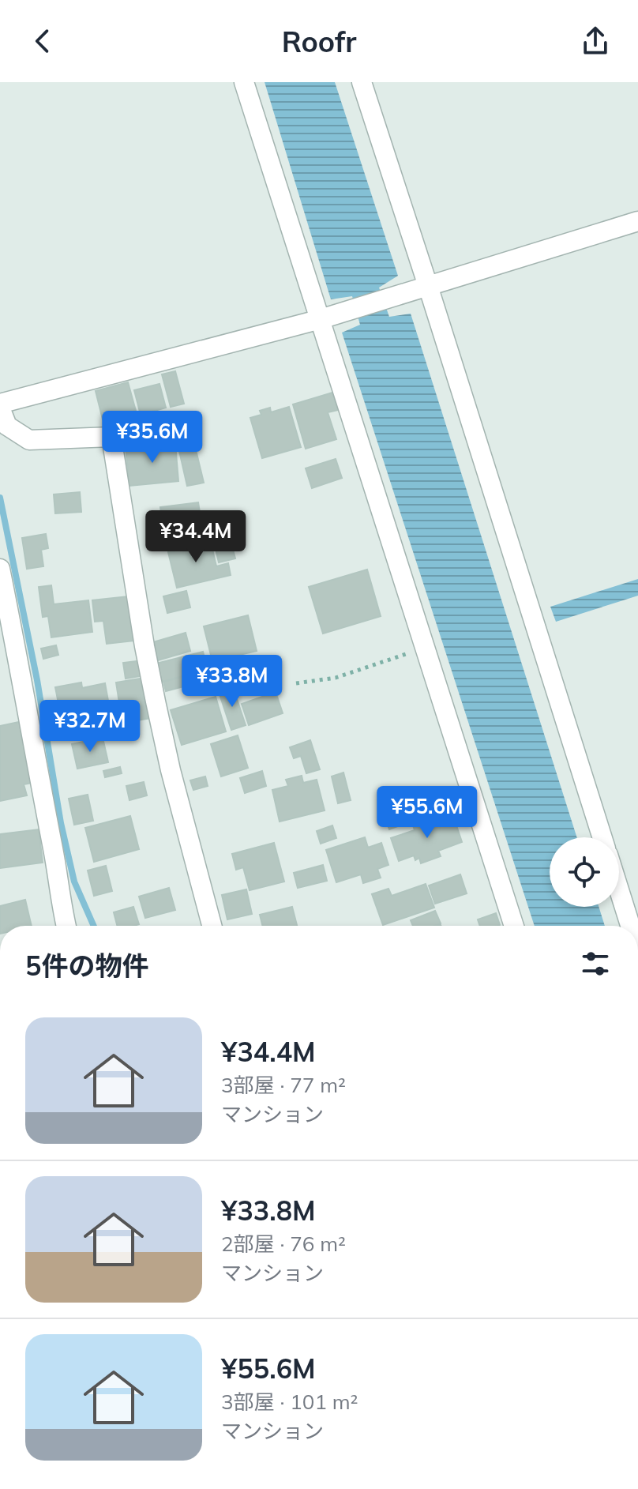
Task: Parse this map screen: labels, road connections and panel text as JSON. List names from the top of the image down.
{
  "page": {
    "header": "Roofr",
    "price": [
      "¥35.6M",
      "¥34.4M",
      "¥33.8M",
      "¥32.7M",
      "¥55.6M"
    ],
    "heading": "5件の物件",
    "list": [
      {
        "name": "¥34.4M",
        "note": "3部屋 · 77 m² · マンション"
      },
      {
        "name": "¥33.8M",
        "note": "2部屋 · 76 m² · マンション"
      },
      {
        "name": "¥55.6M",
        "note": "3部屋 · 101 m² · マンション"
      }
    ]
  }
}
